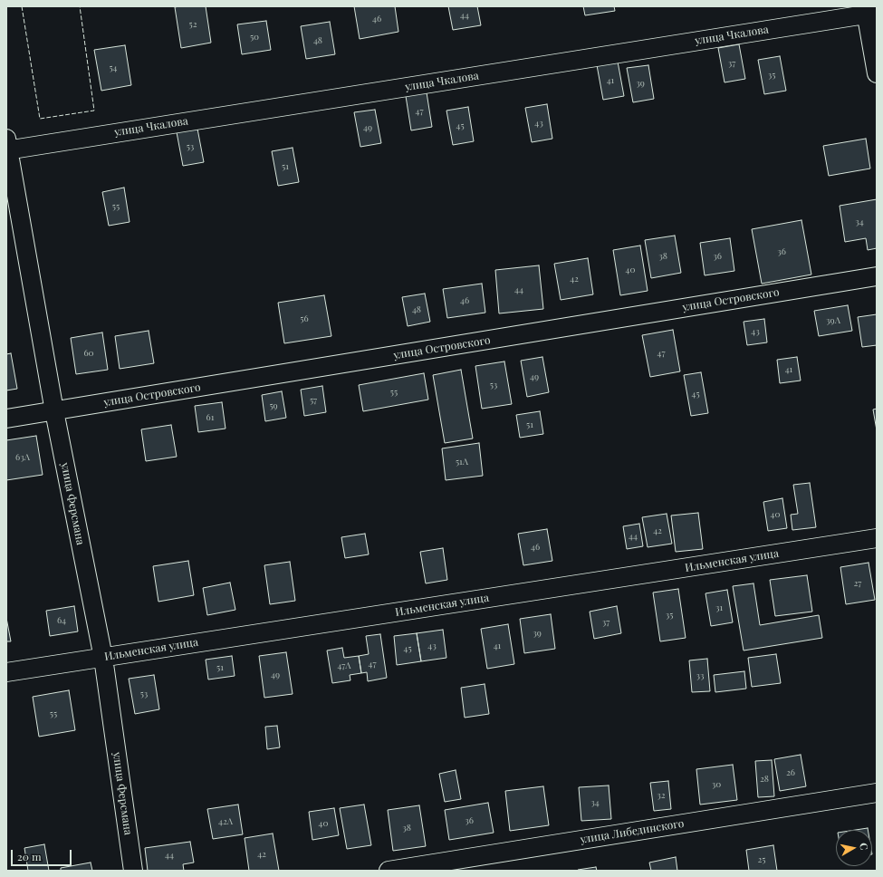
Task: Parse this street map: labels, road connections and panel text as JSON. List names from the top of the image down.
{
  "streets": {
    "street": [
      "улица Чкалова",
      "улица Островского",
      "улица Ферсмана",
      "Ильменская улица",
      "улица Либединского"
    ]
  },
  "crossings": [
    ["улица Чкалова", "улица Ферсмана"],
    ["улица Островского", "улица Ферсмана"],
    ["улица Ферсмана", "Ильменская улица"]
  ],
  "house_numbers": [
    "44",
    "46",
    "52",
    "50",
    "48",
    "37",
    "54",
    "35",
    "41",
    "39",
    "47",
    "43",
    "45",
    "49",
    "53",
    "51",
    "55",
    "34",
    "36",
    "38",
    "36",
    "40",
    "42",
    "44",
    "46",
    "48",
    "56",
    "39А",
    "43",
    "60",
    "47",
    "41",
    "49",
    "53",
    "55",
    "45",
    "57",
    "59",
    "61",
    "51",
    "63А",
    "51А",
    "40",
    "42",
    "44",
    "46",
    "27",
    "31",
    "35",
    "64",
    "37",
    "39",
    "43",
    "41",
    "45",
    "47",
    "47А",
    "51",
    "49",
    "33",
    "53",
    "55",
    "26",
    "28",
    "30",
    "32",
    "34",
    "36",
    "42А",
    "40",
    "38",
    "42",
    "44",
    "25"
  ],
  "scale_bar": "20 m",
  "north": "right"
}
